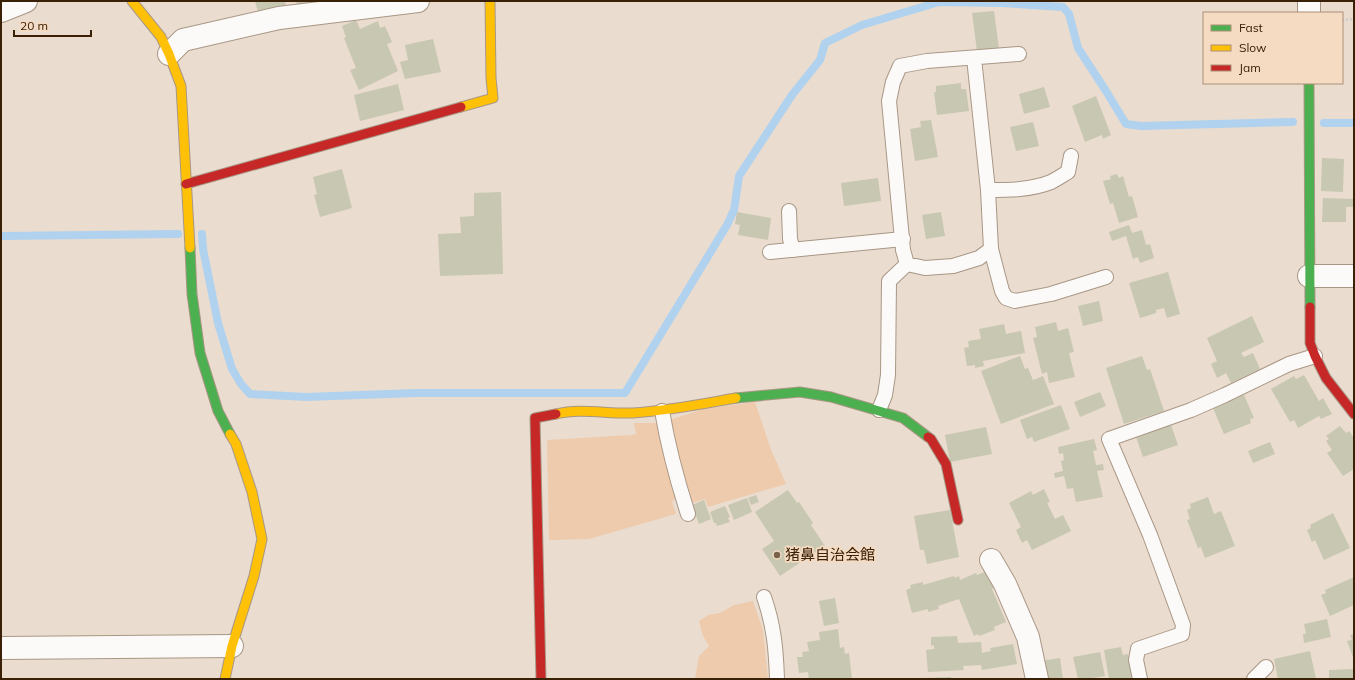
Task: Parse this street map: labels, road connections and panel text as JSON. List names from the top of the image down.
{
  "places": ["猪鼻自治会館"],
  "legend": ["Fast", "Slow", "Jam"],
  "scale_bar": "20 m"
}
